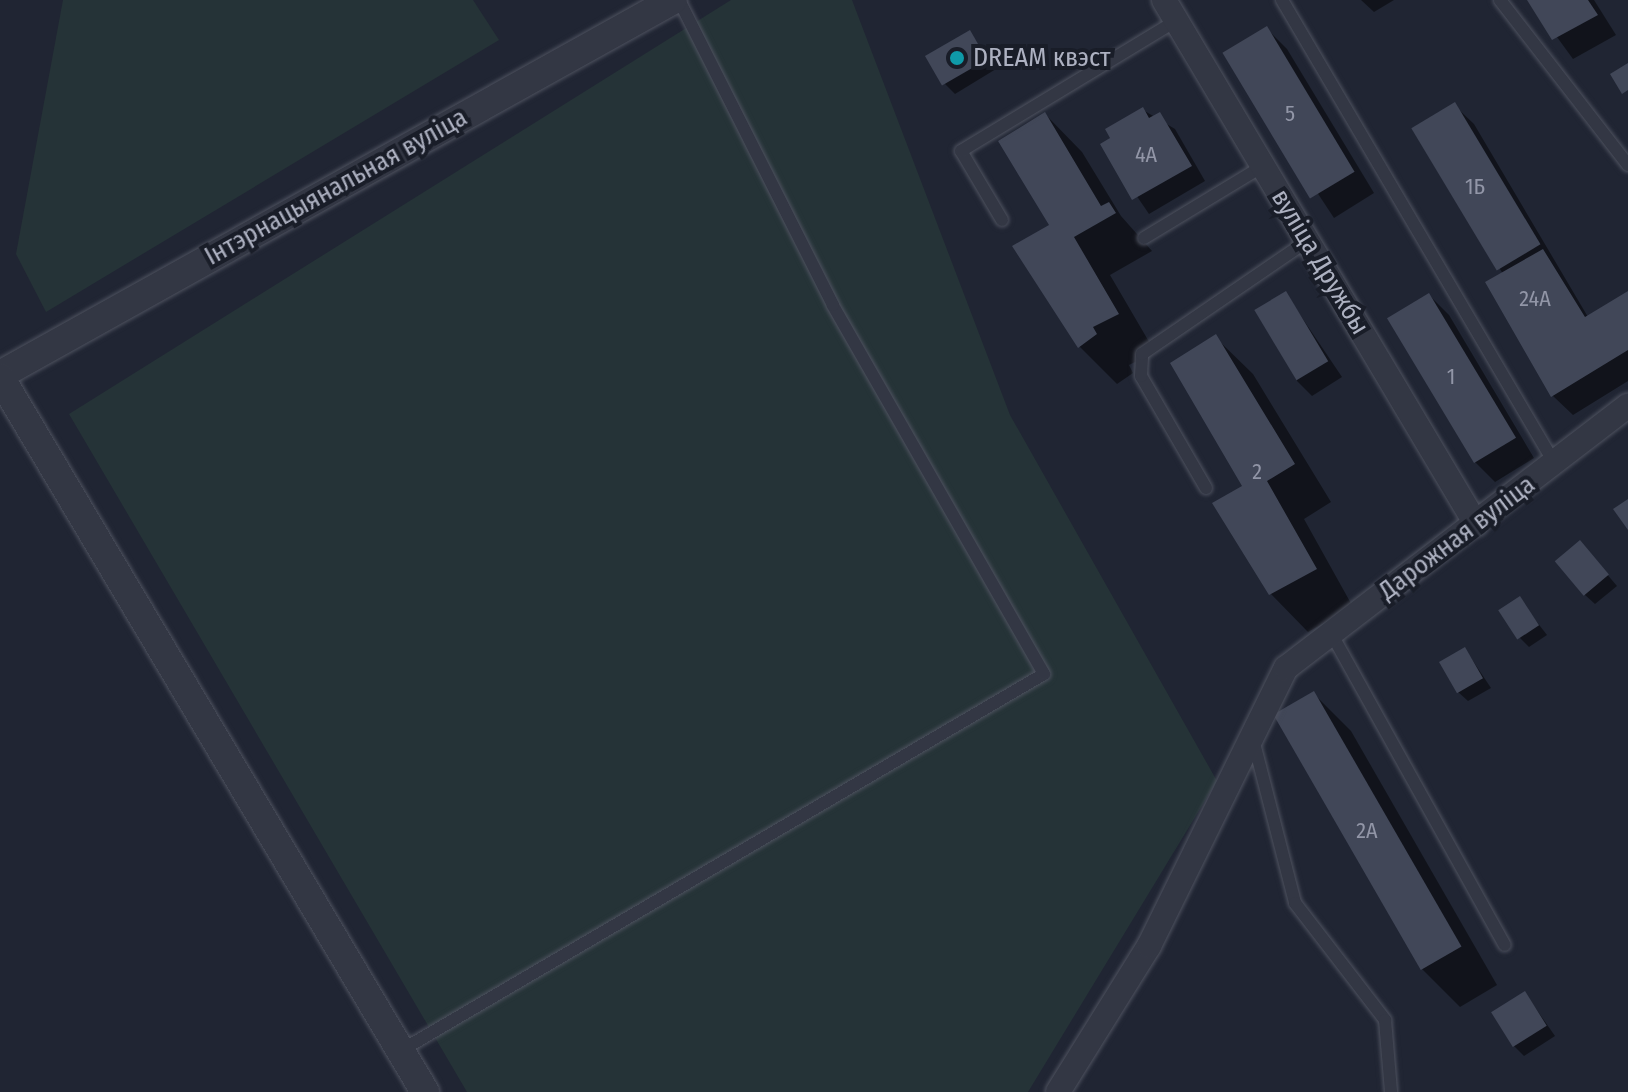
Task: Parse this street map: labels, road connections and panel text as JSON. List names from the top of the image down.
{
  "streets": {
    "street": ["Інтэрнацыянальная вуліца", "вуліца Дружбы", "Дарожная вуліца"]
  },
  "crossings": [
    ["вуліца Дружбы", "Дарожная вуліца"]
  ],
  "places": ["DREAM квэст"],
  "house_numbers": [
    "5",
    "4А",
    "1Б",
    "24А",
    "1",
    "2",
    "2А"
  ]
}
